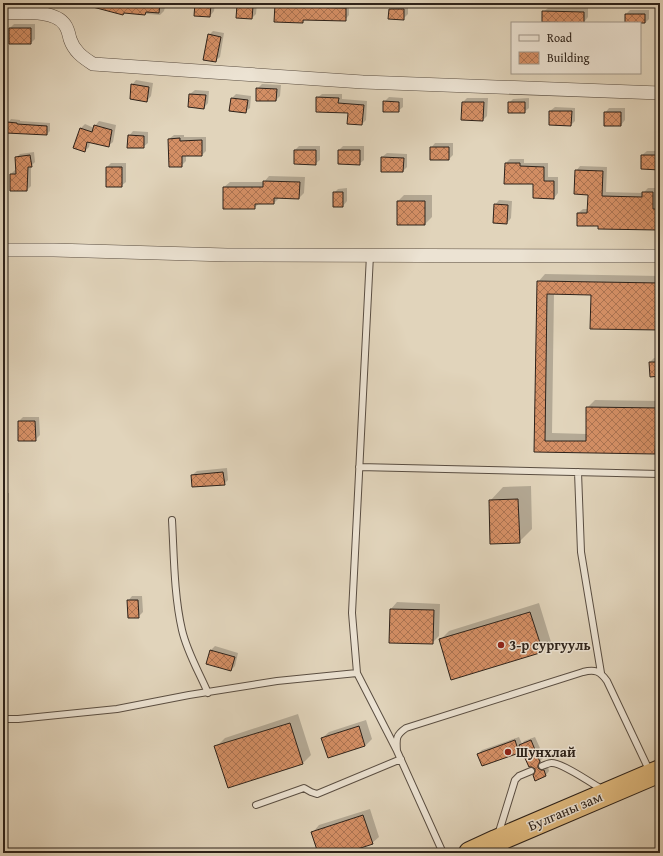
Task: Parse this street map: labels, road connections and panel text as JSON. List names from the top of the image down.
{
  "streets": {
    "highway": ["Булганы зам"]
  },
  "places": ["3-р сургууль", "Шунхлай"],
  "legend": ["Road", "Building"]
}
